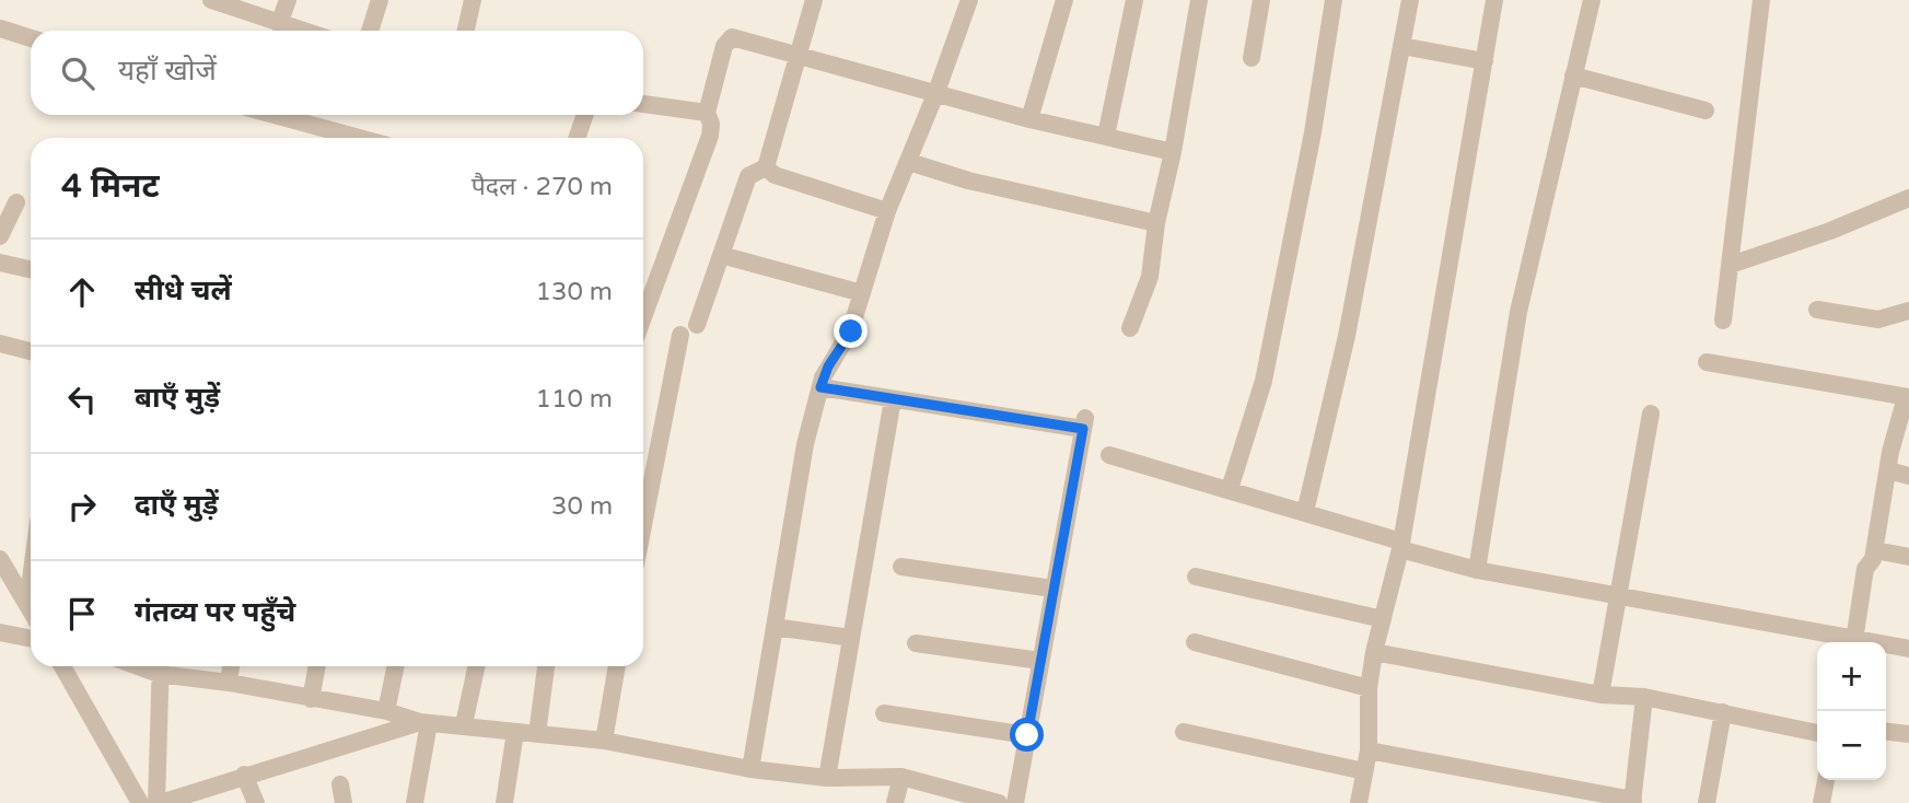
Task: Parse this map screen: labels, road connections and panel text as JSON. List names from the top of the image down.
{
  "page": {
    "search": "यहाँ खोजें",
    "heading": ["4 मिनट", "पैदल · 270 m"],
    "list": [
      ["सीधे चलें", "130 m"],
      ["बाएँ मुड़ें", "110 m"],
      ["दाएँ मुड़ें", "30 m"],
      "गंतव्य पर पहुँचे"
    ],
    "map_buttons": ["+", "−"]
  }
}
